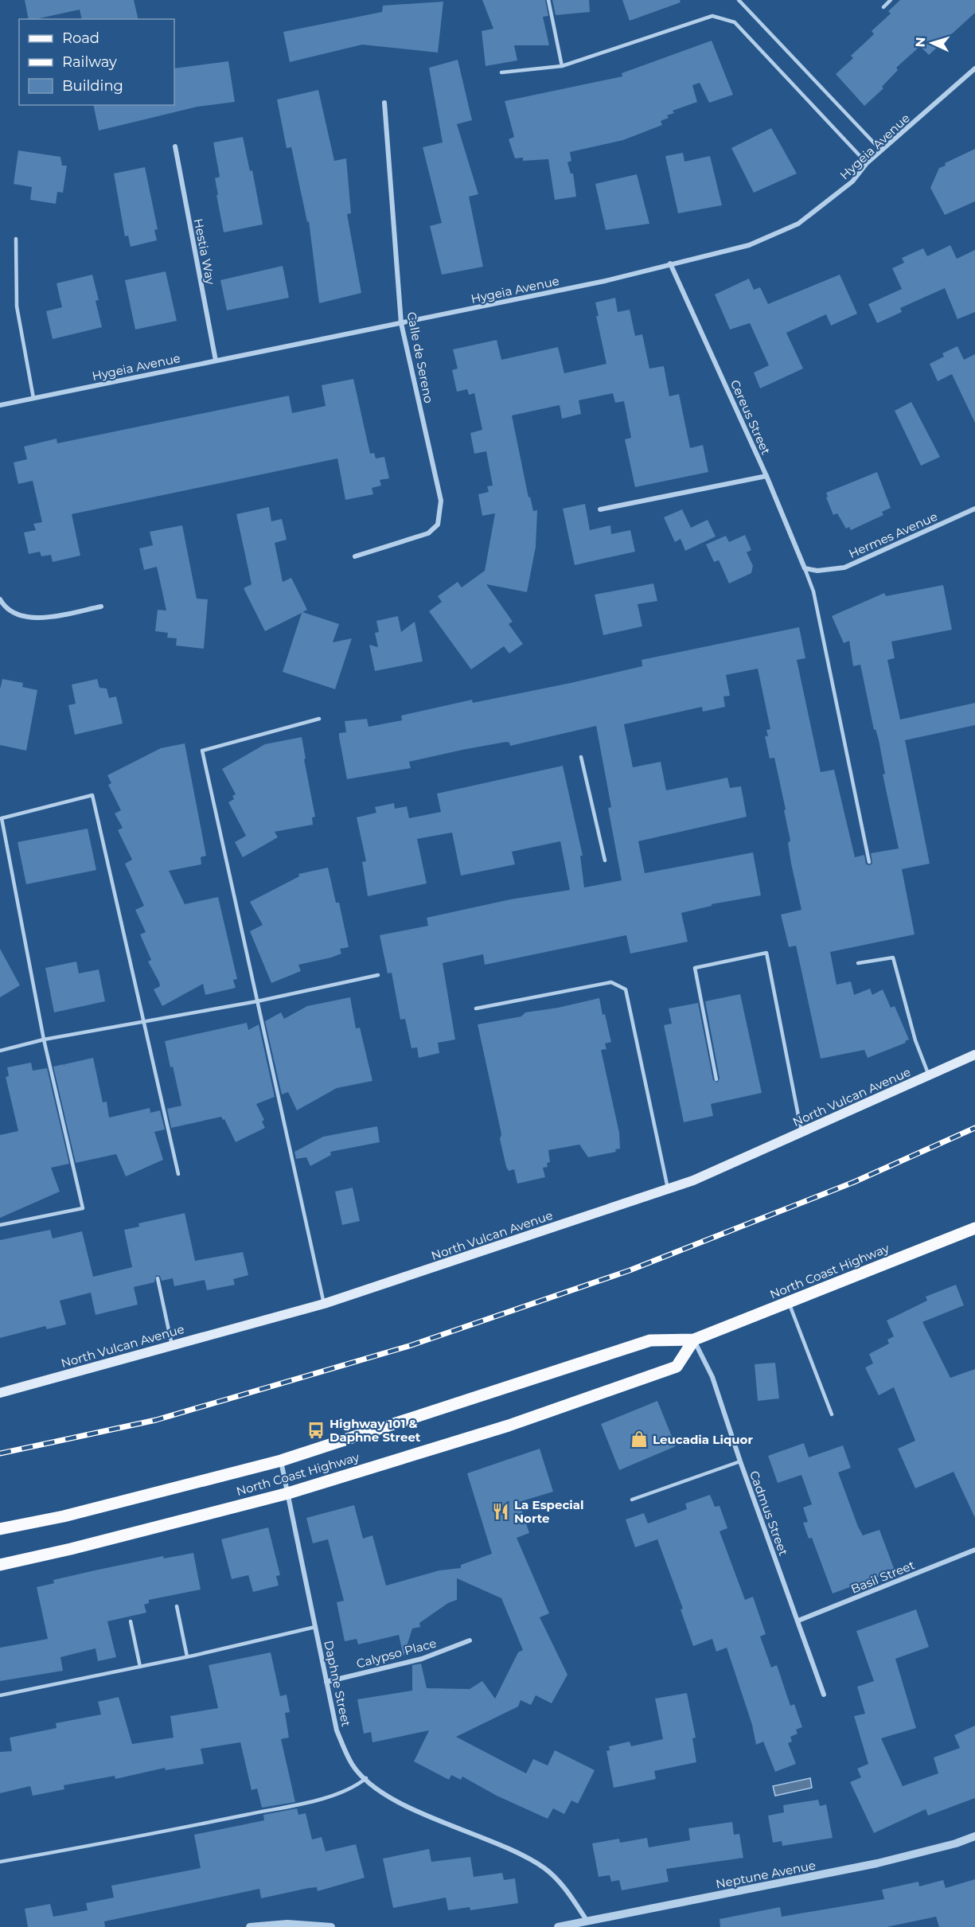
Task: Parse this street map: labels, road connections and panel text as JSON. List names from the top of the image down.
{
  "streets": {
    "main road": ["North Vulcan Avenue", "North Coast Highway"],
    "street": [
      "Hygeia Avenue",
      "Hestia Way",
      "Calle de Sereno",
      "Cereus Street",
      "Hermes Avenue",
      "Cadmus Street",
      "Basil Street",
      "Calypso Place",
      "Daphne Street",
      "Neptune Avenue"
    ]
  },
  "crossings": [
    ["Hygeia Avenue", "Hestia Way"],
    ["Hygeia Avenue", "Calle de Sereno"],
    ["Hygeia Avenue", "Cereus Street"],
    ["Cereus Street", "Hermes Avenue"],
    ["North Coast Highway", "Cadmus Street"],
    ["North Coast Highway", "Daphne Street"],
    ["Cadmus Street", "Basil Street"],
    ["Calypso Place", "Daphne Street"],
    ["Daphne Street", "Neptune Avenue"]
  ],
  "places": {
    "bus stop": ["Highway 101 & Daphne Street"],
    "shop": ["Leucadia Liquor"],
    "restaurant": ["La Especial Norte"]
  },
  "legend": ["Road", "Railway", "Building"],
  "north": "left"
}
